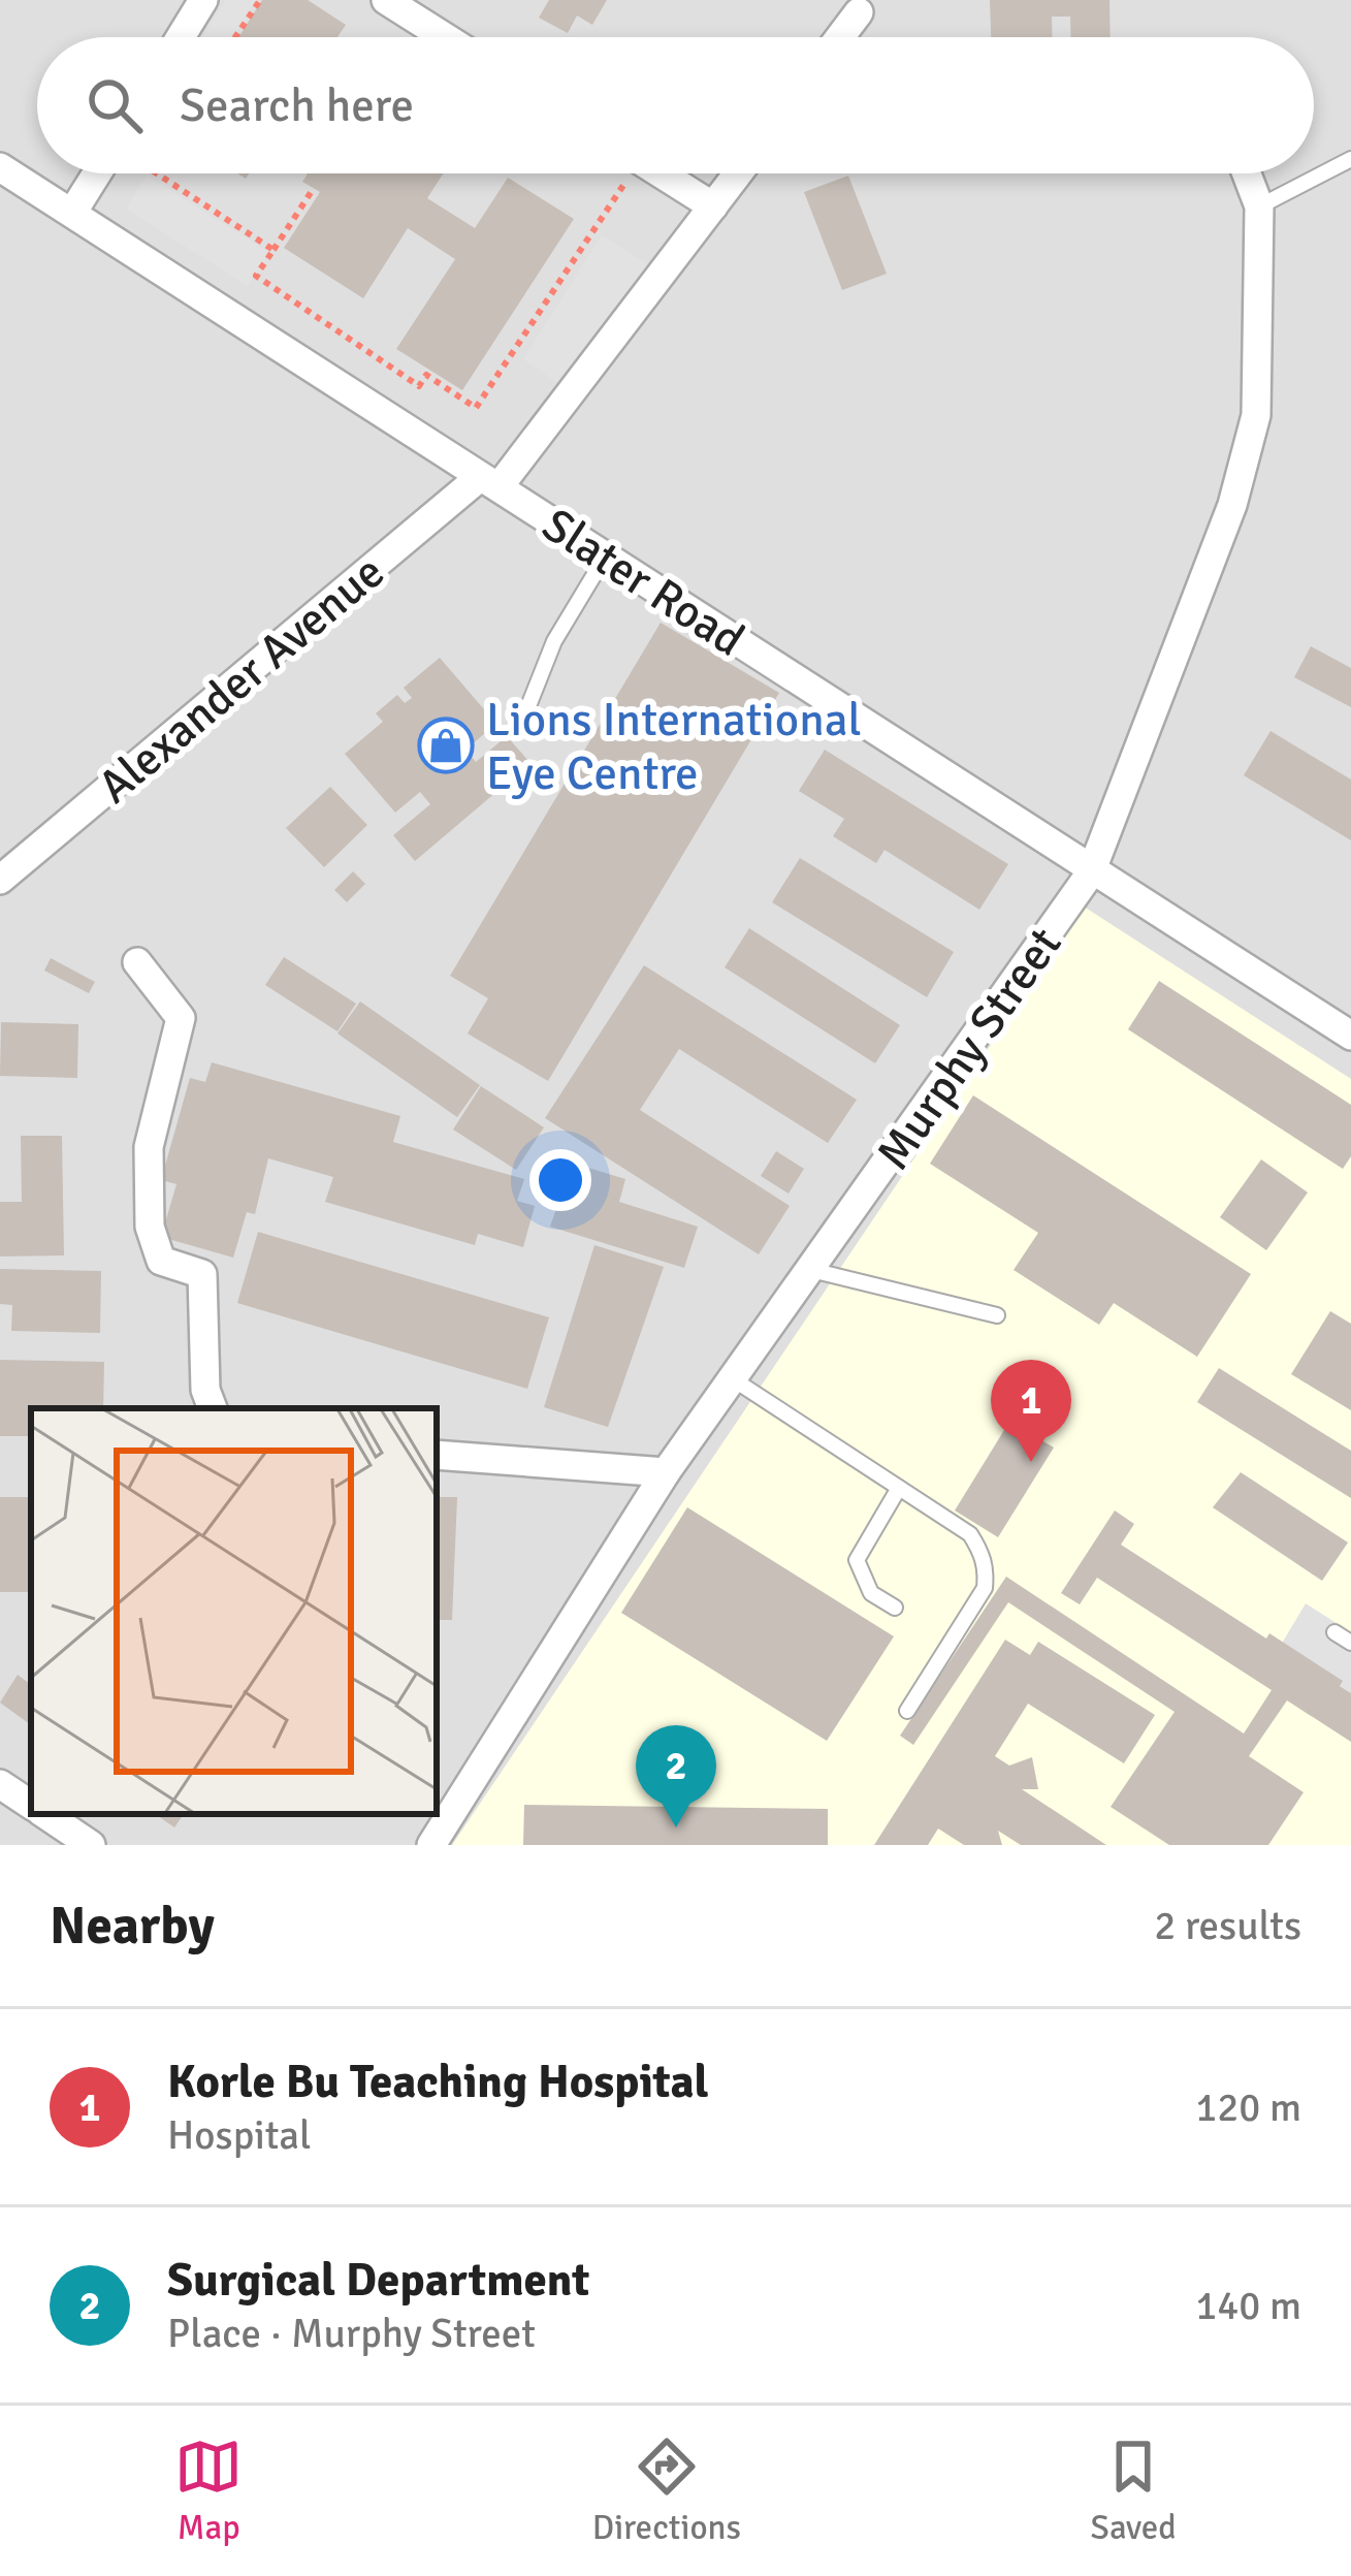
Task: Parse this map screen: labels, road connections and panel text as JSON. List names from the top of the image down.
{
  "streets": {
    "street": ["Slater Road", "Alexander Avenue", "Murphy Street"]
  },
  "crossings": [
    ["Slater Road", "Alexander Avenue"],
    ["Slater Road", "Murphy Street"]
  ],
  "places": {
    "shop": ["Lions International Eye Centre"]
  },
  "page": {
    "search": "Search here",
    "pins": ["1", "2"],
    "heading": ["Nearby", "2 results"],
    "list": [
      {
        "mark": "1",
        "name": "Korle Bu Teaching Hospital",
        "note": "Hospital",
        "value": "120 m"
      },
      {
        "mark": "2",
        "name": "Surgical Department",
        "note": "Place · Murphy Street",
        "value": "140 m"
      }
    ],
    "nav": ["Map", "Directions", "Saved"]
  }
}
